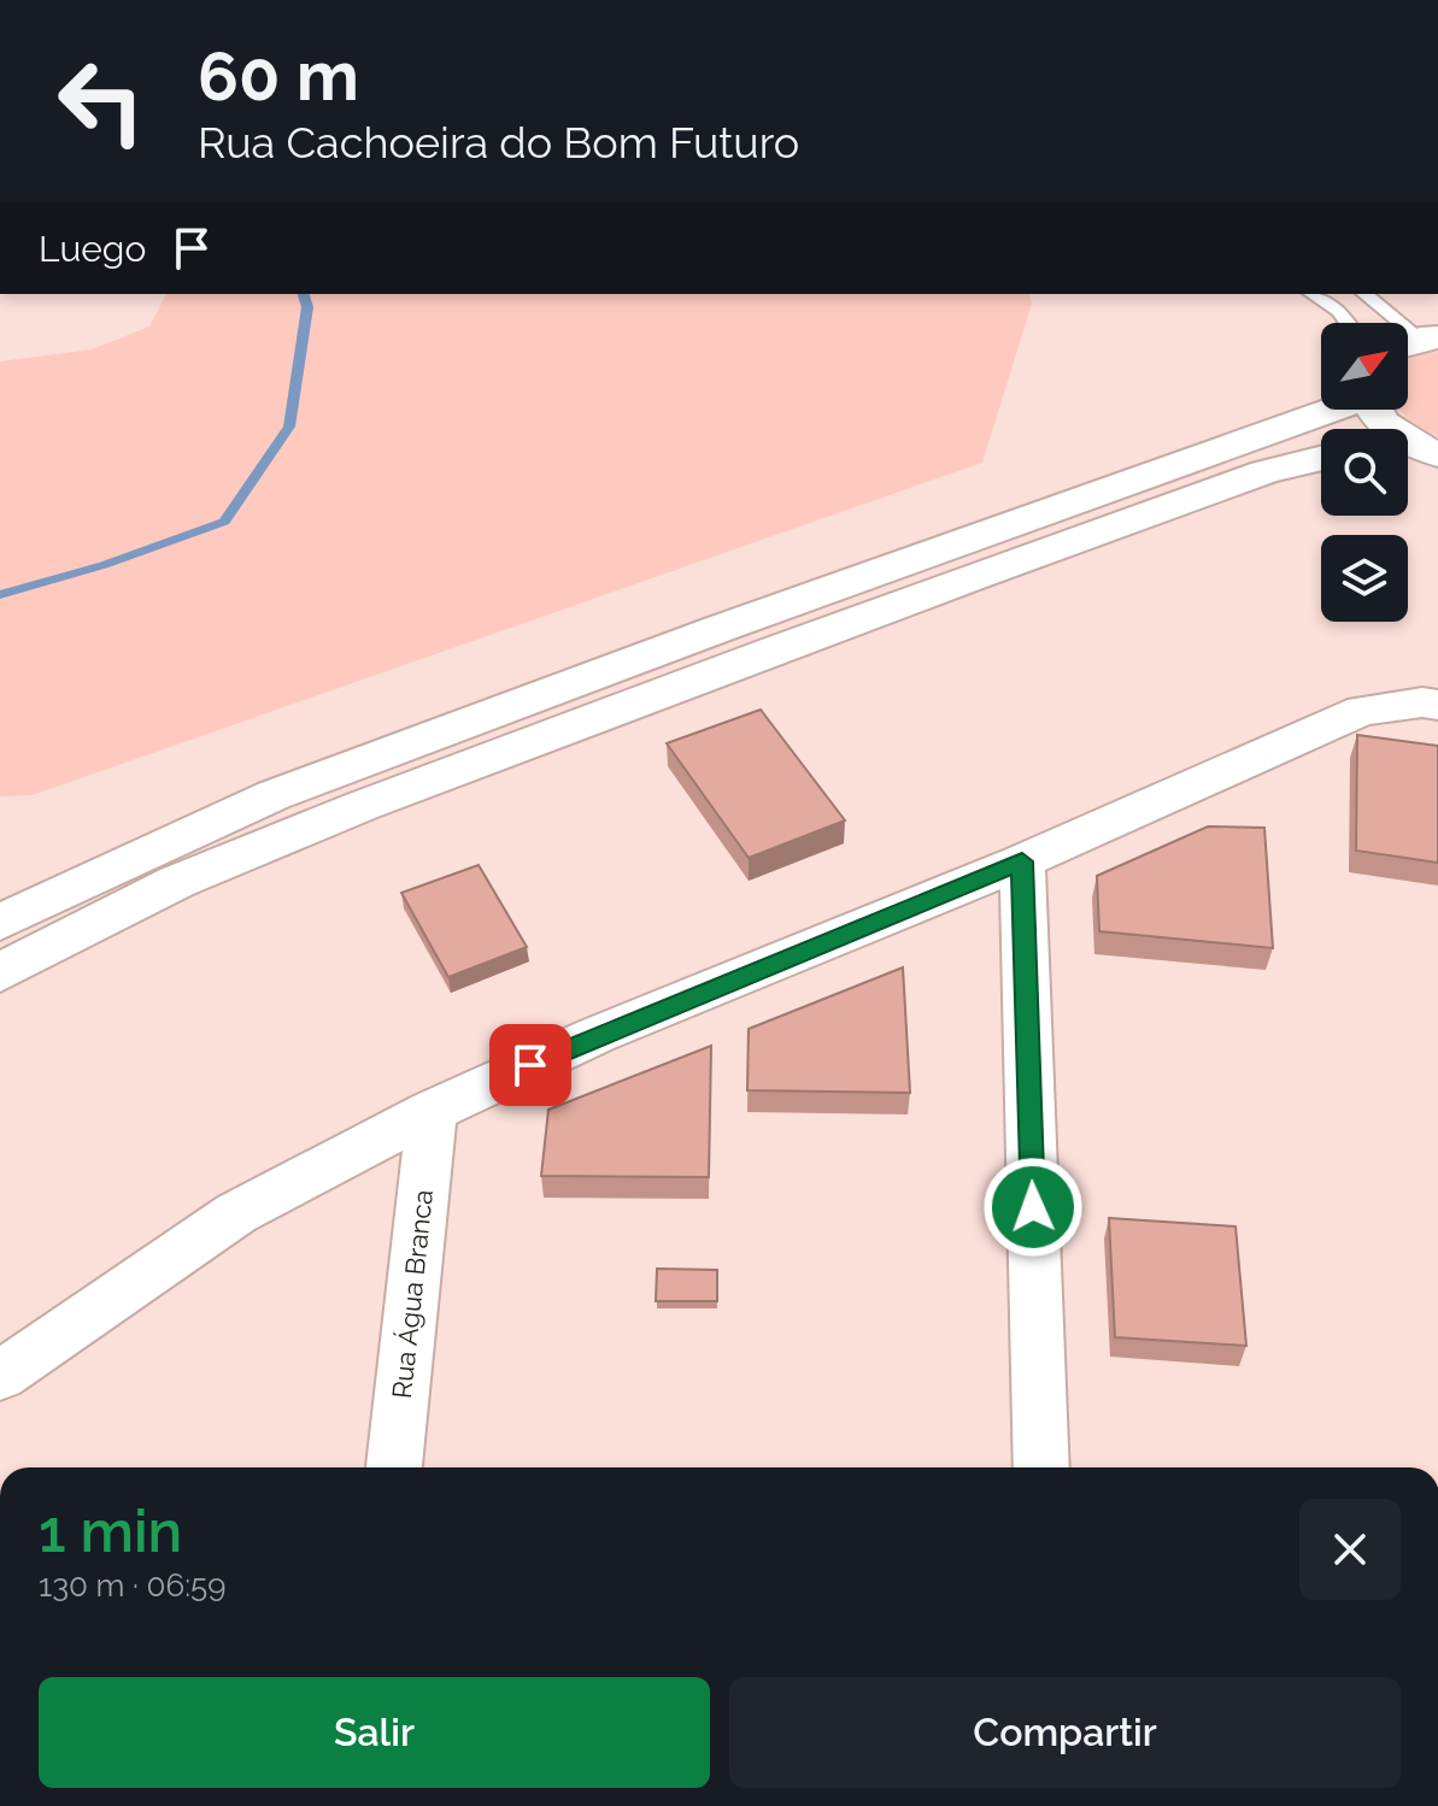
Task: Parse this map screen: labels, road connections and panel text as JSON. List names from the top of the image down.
{
  "streets": {
    "street": ["Rua Água Branca"]
  },
  "north": "top right",
  "page": {
    "turn": ["60 m", "Rua Cachoeira do Bom Futuro"],
    "then": "Luego",
    "heading": ["1 min", "130 m · 06:59"],
    "buttons": ["Salir", "Compartir"]
  }
}
